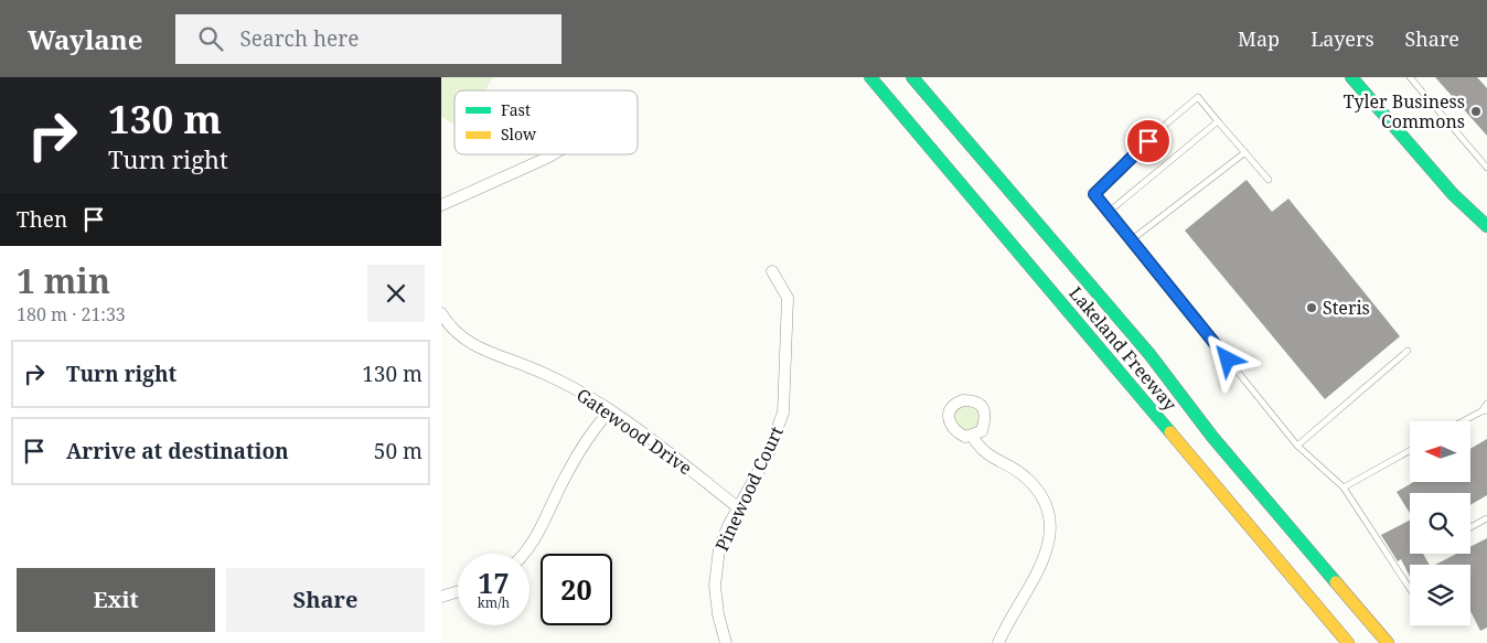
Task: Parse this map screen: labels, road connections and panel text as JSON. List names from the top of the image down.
{
  "streets": {
    "main road": ["Lakeland Freeway"],
    "street": ["Gatewood Drive", "Pinewood Court"]
  },
  "crossings": [
    ["Gatewood Drive", "Pinewood Court"]
  ],
  "places": ["Tyler Business Commons", "Steris"],
  "legend": ["Fast", "Slow"],
  "north": "left",
  "page": {
    "header": "Waylane",
    "search": "Search here",
    "nav": ["Map", "Layers", "Share"],
    "turn": ["130 m", "Turn right"],
    "then": "Then",
    "heading": ["1 min", "180 m · 21:33"],
    "list": [
      {
        "name": "Turn right",
        "value": "130 m"
      },
      {
        "name": "Arrive at destination",
        "value": "50 m"
      }
    ],
    "speed": "17 km/h",
    "limit": "20",
    "buttons": ["Exit", "Share"]
  }
}
